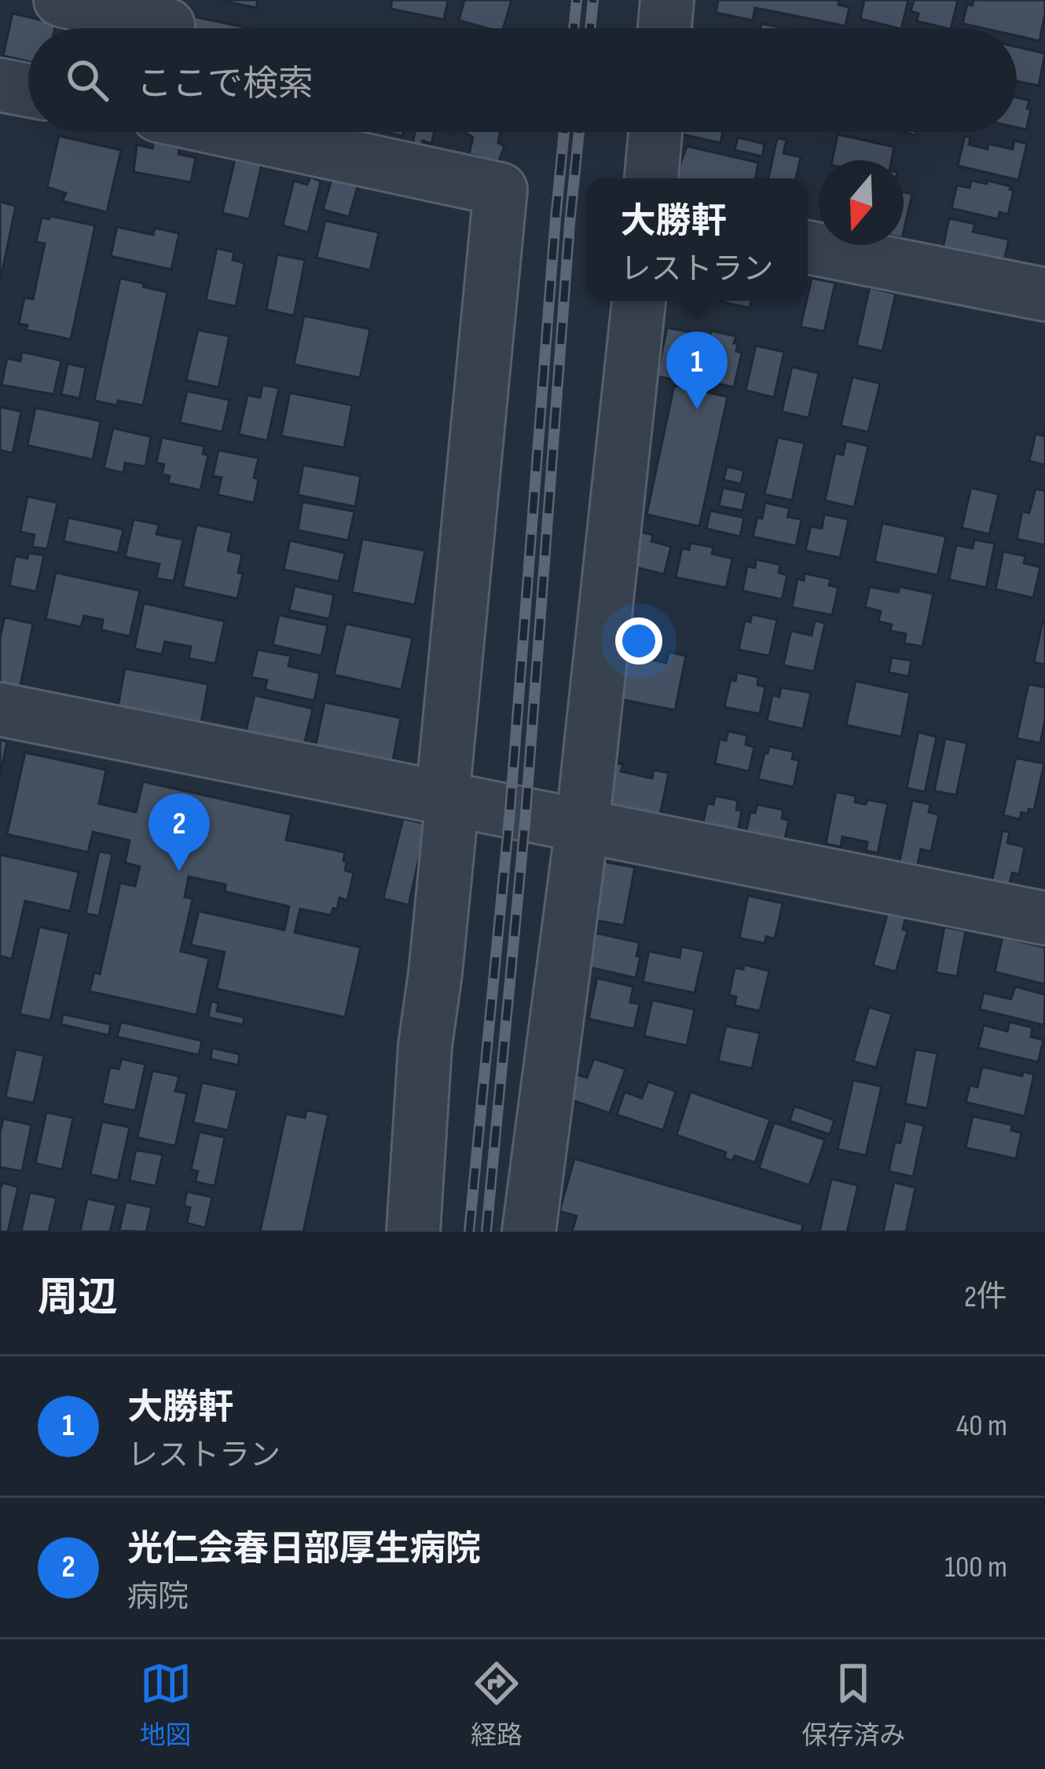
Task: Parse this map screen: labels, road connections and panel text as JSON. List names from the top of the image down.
{
  "north": "bottom",
  "page": {
    "search": "ここで検索",
    "popup": ["大勝軒", "レストラン"],
    "pins": ["1", "2"],
    "heading": ["周辺", "2件"],
    "list": [
      {
        "mark": "1",
        "name": "大勝軒",
        "note": "レストラン",
        "value": "40 m"
      },
      {
        "mark": "2",
        "name": "光仁会春日部厚生病院",
        "note": "病院",
        "value": "100 m"
      }
    ],
    "nav": ["地図", "経路", "保存済み"]
  }
}
